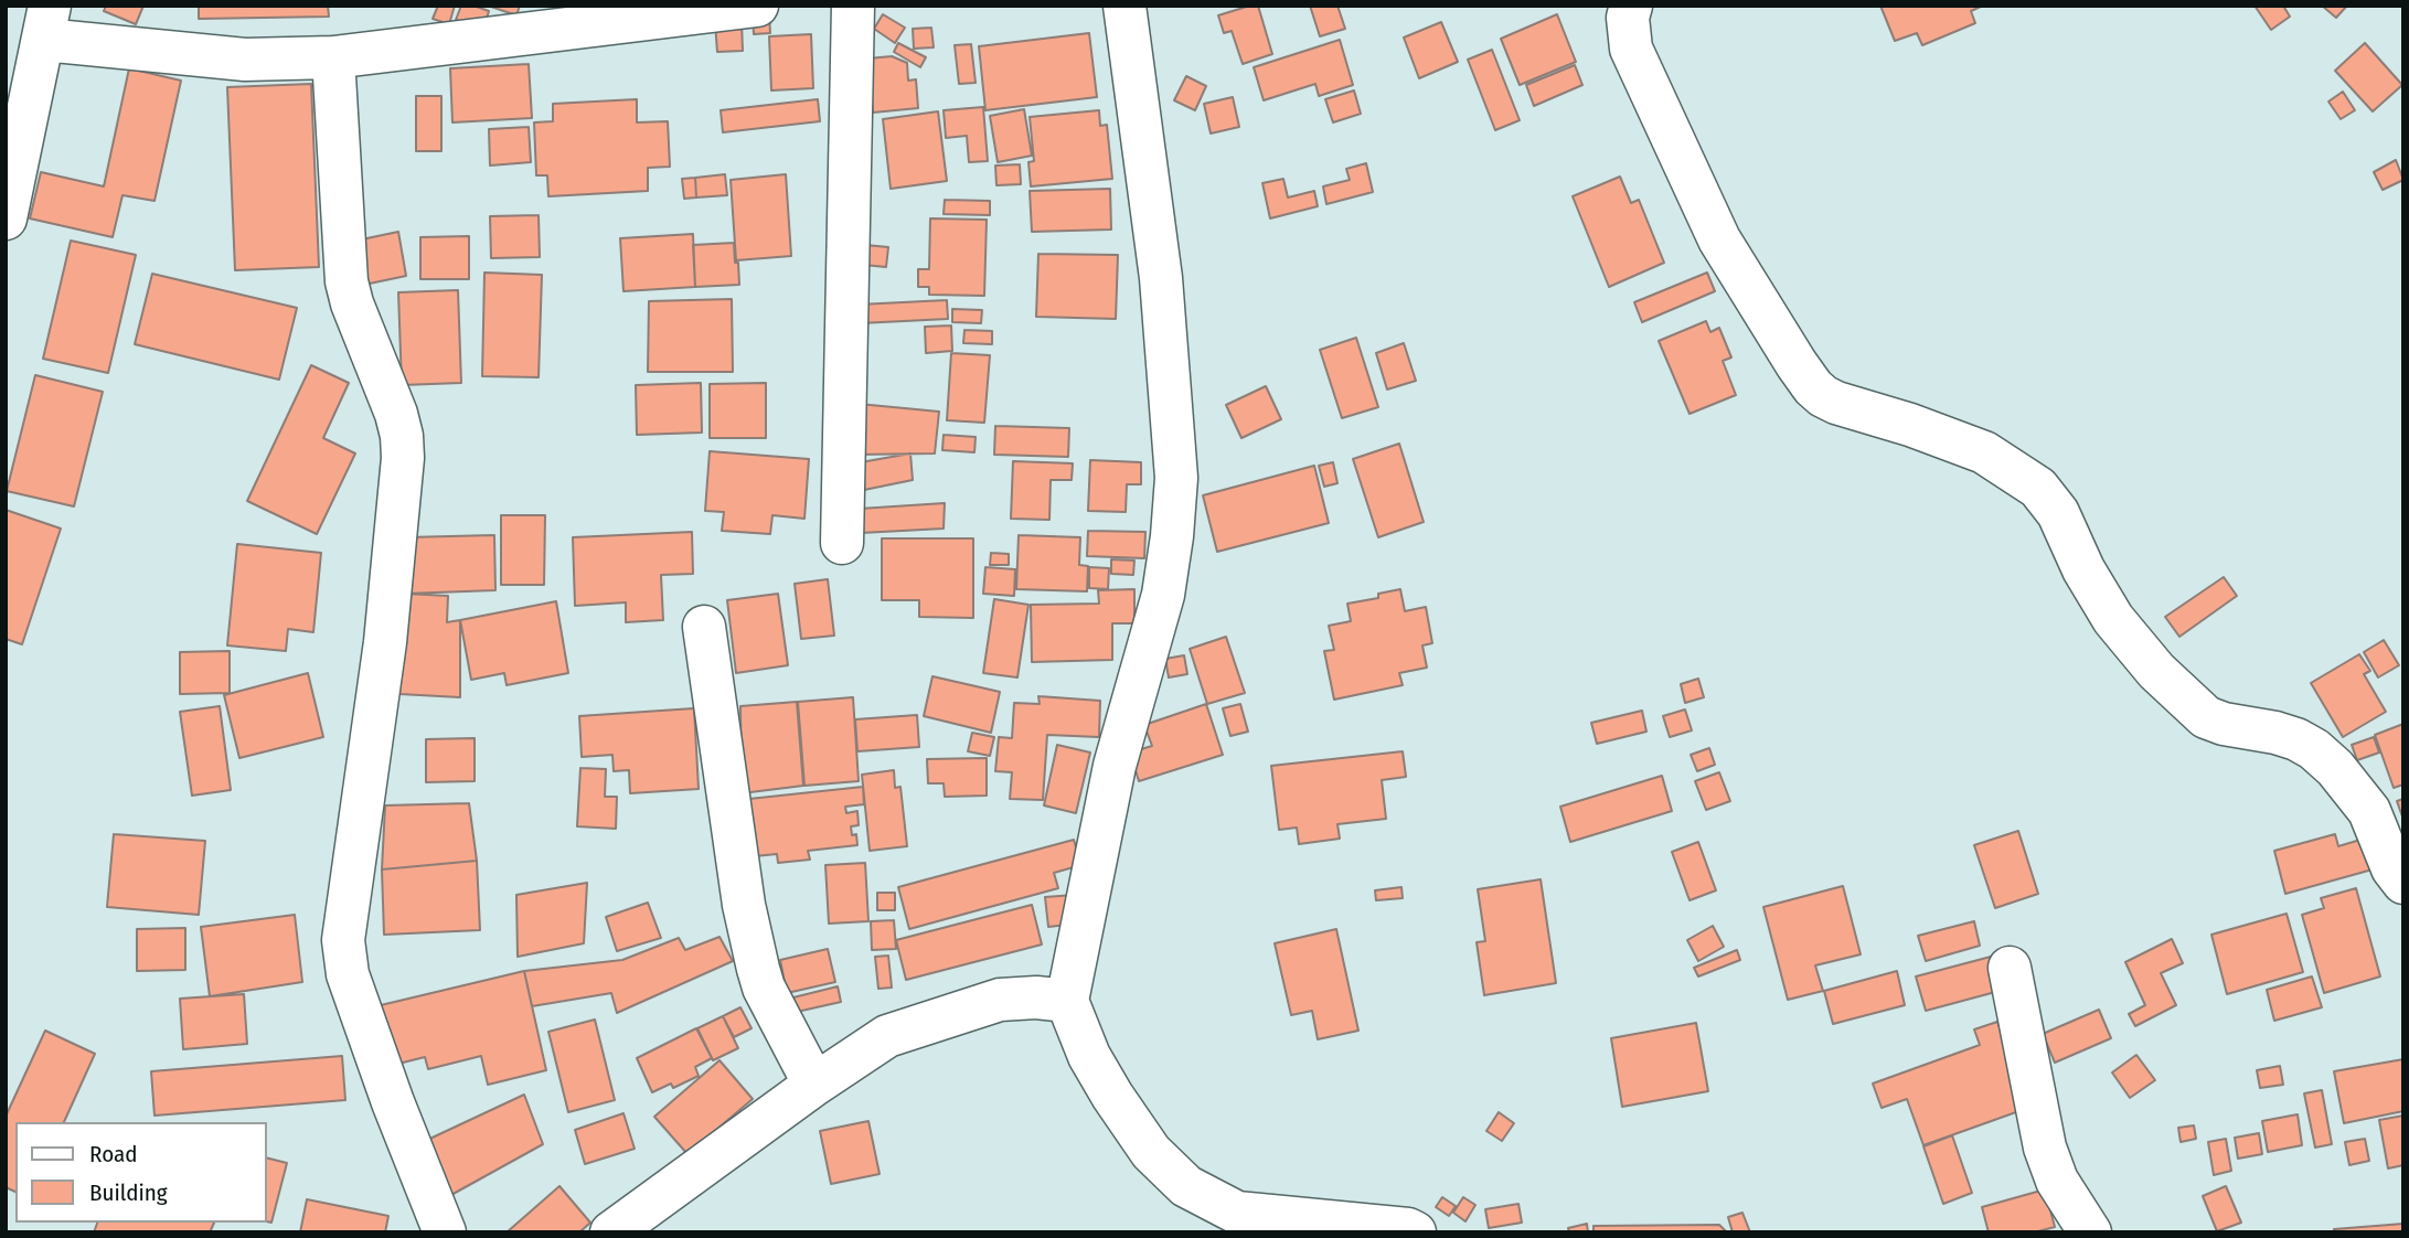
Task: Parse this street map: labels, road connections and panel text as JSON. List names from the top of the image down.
{
  "legend": ["Road", "Building"]
}
